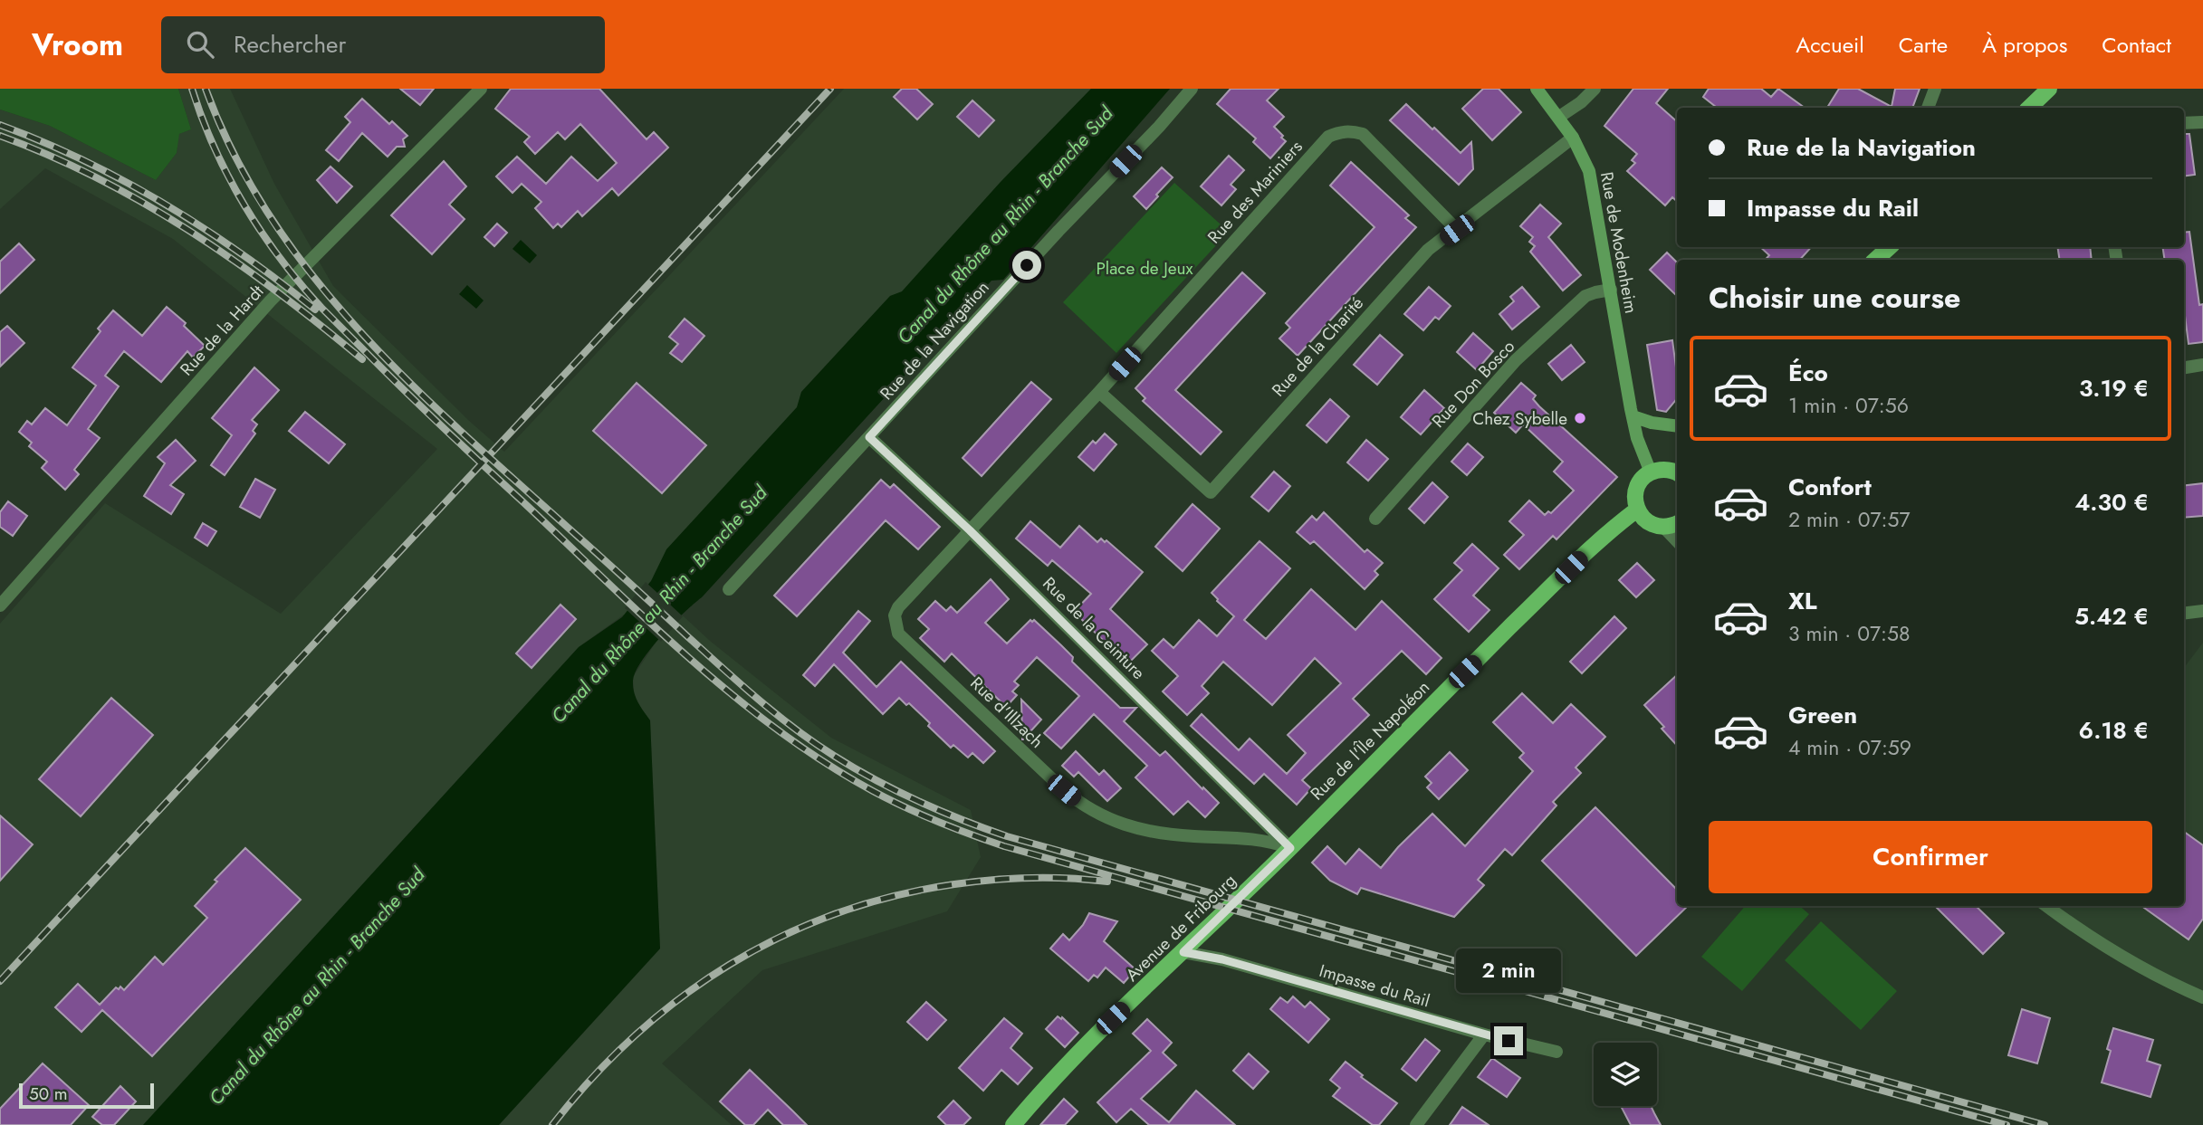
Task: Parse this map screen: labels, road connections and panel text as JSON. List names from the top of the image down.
{
  "streets": {
    "main road": ["Rue de Modenheim", "Rue de l'Île Napoléon", "Avenue de Fribourg"],
    "street": [
      "Rue des Mariniers",
      "Rue de la Hardt",
      "Rue de la Navigation",
      "Rue de la Charité",
      "Rue Don Bosco",
      "Rue de la Ceinture",
      "Rue d'Illzach",
      "Impasse du Rail"
    ]
  },
  "crossings": [
    ["Rue des Mariniers", "Rue de la Charité"],
    ["Rue des Mariniers", "Rue de la Ceinture"],
    ["Rue des Mariniers", "Rue d'Illzach"],
    ["Rue de Modenheim", "Rue de la Charité"],
    ["Rue de Modenheim", "Rue Don Bosco"],
    ["Rue de la Navigation", "Rue de la Ceinture"],
    ["Rue de la Ceinture", "Rue d'Illzach"],
    ["Rue de la Ceinture", "Rue de l'Île Napoléon"],
    ["Rue d'Illzach", "Rue de l'Île Napoléon"],
    ["Rue de l'Île Napoléon", "Avenue de Fribourg"],
    ["Avenue de Fribourg", "Impasse du Rail"]
  ],
  "water": ["Canal du Rhône au Rhin - Branche Sud"],
  "parks": ["Place de Jeux"],
  "places": ["Chez Sybelle"],
  "scale_bar": "50 m",
  "page": {
    "header": "Vroom",
    "search": "Rechercher",
    "nav": [
      "Accueil",
      "Carte",
      "À propos",
      "Contact"
    ],
    "banner": ["Rue de la Navigation", "Impasse du Rail"],
    "heading": "Choisir une course",
    "list": [
      {
        "name": "Éco",
        "note": "1 min · 07:56",
        "value": "3.19 €"
      },
      {
        "name": "Confort",
        "note": "2 min · 07:57",
        "value": "4.30 €"
      },
      {
        "name": "XL",
        "note": "3 min · 07:58",
        "value": "5.42 €"
      },
      {
        "name": "Green",
        "note": "4 min · 07:59",
        "value": "6.18 €"
      }
    ],
    "buttons": "Confirmer",
    "bubble": "2 min",
    "scale": "50 m"
  }
}
